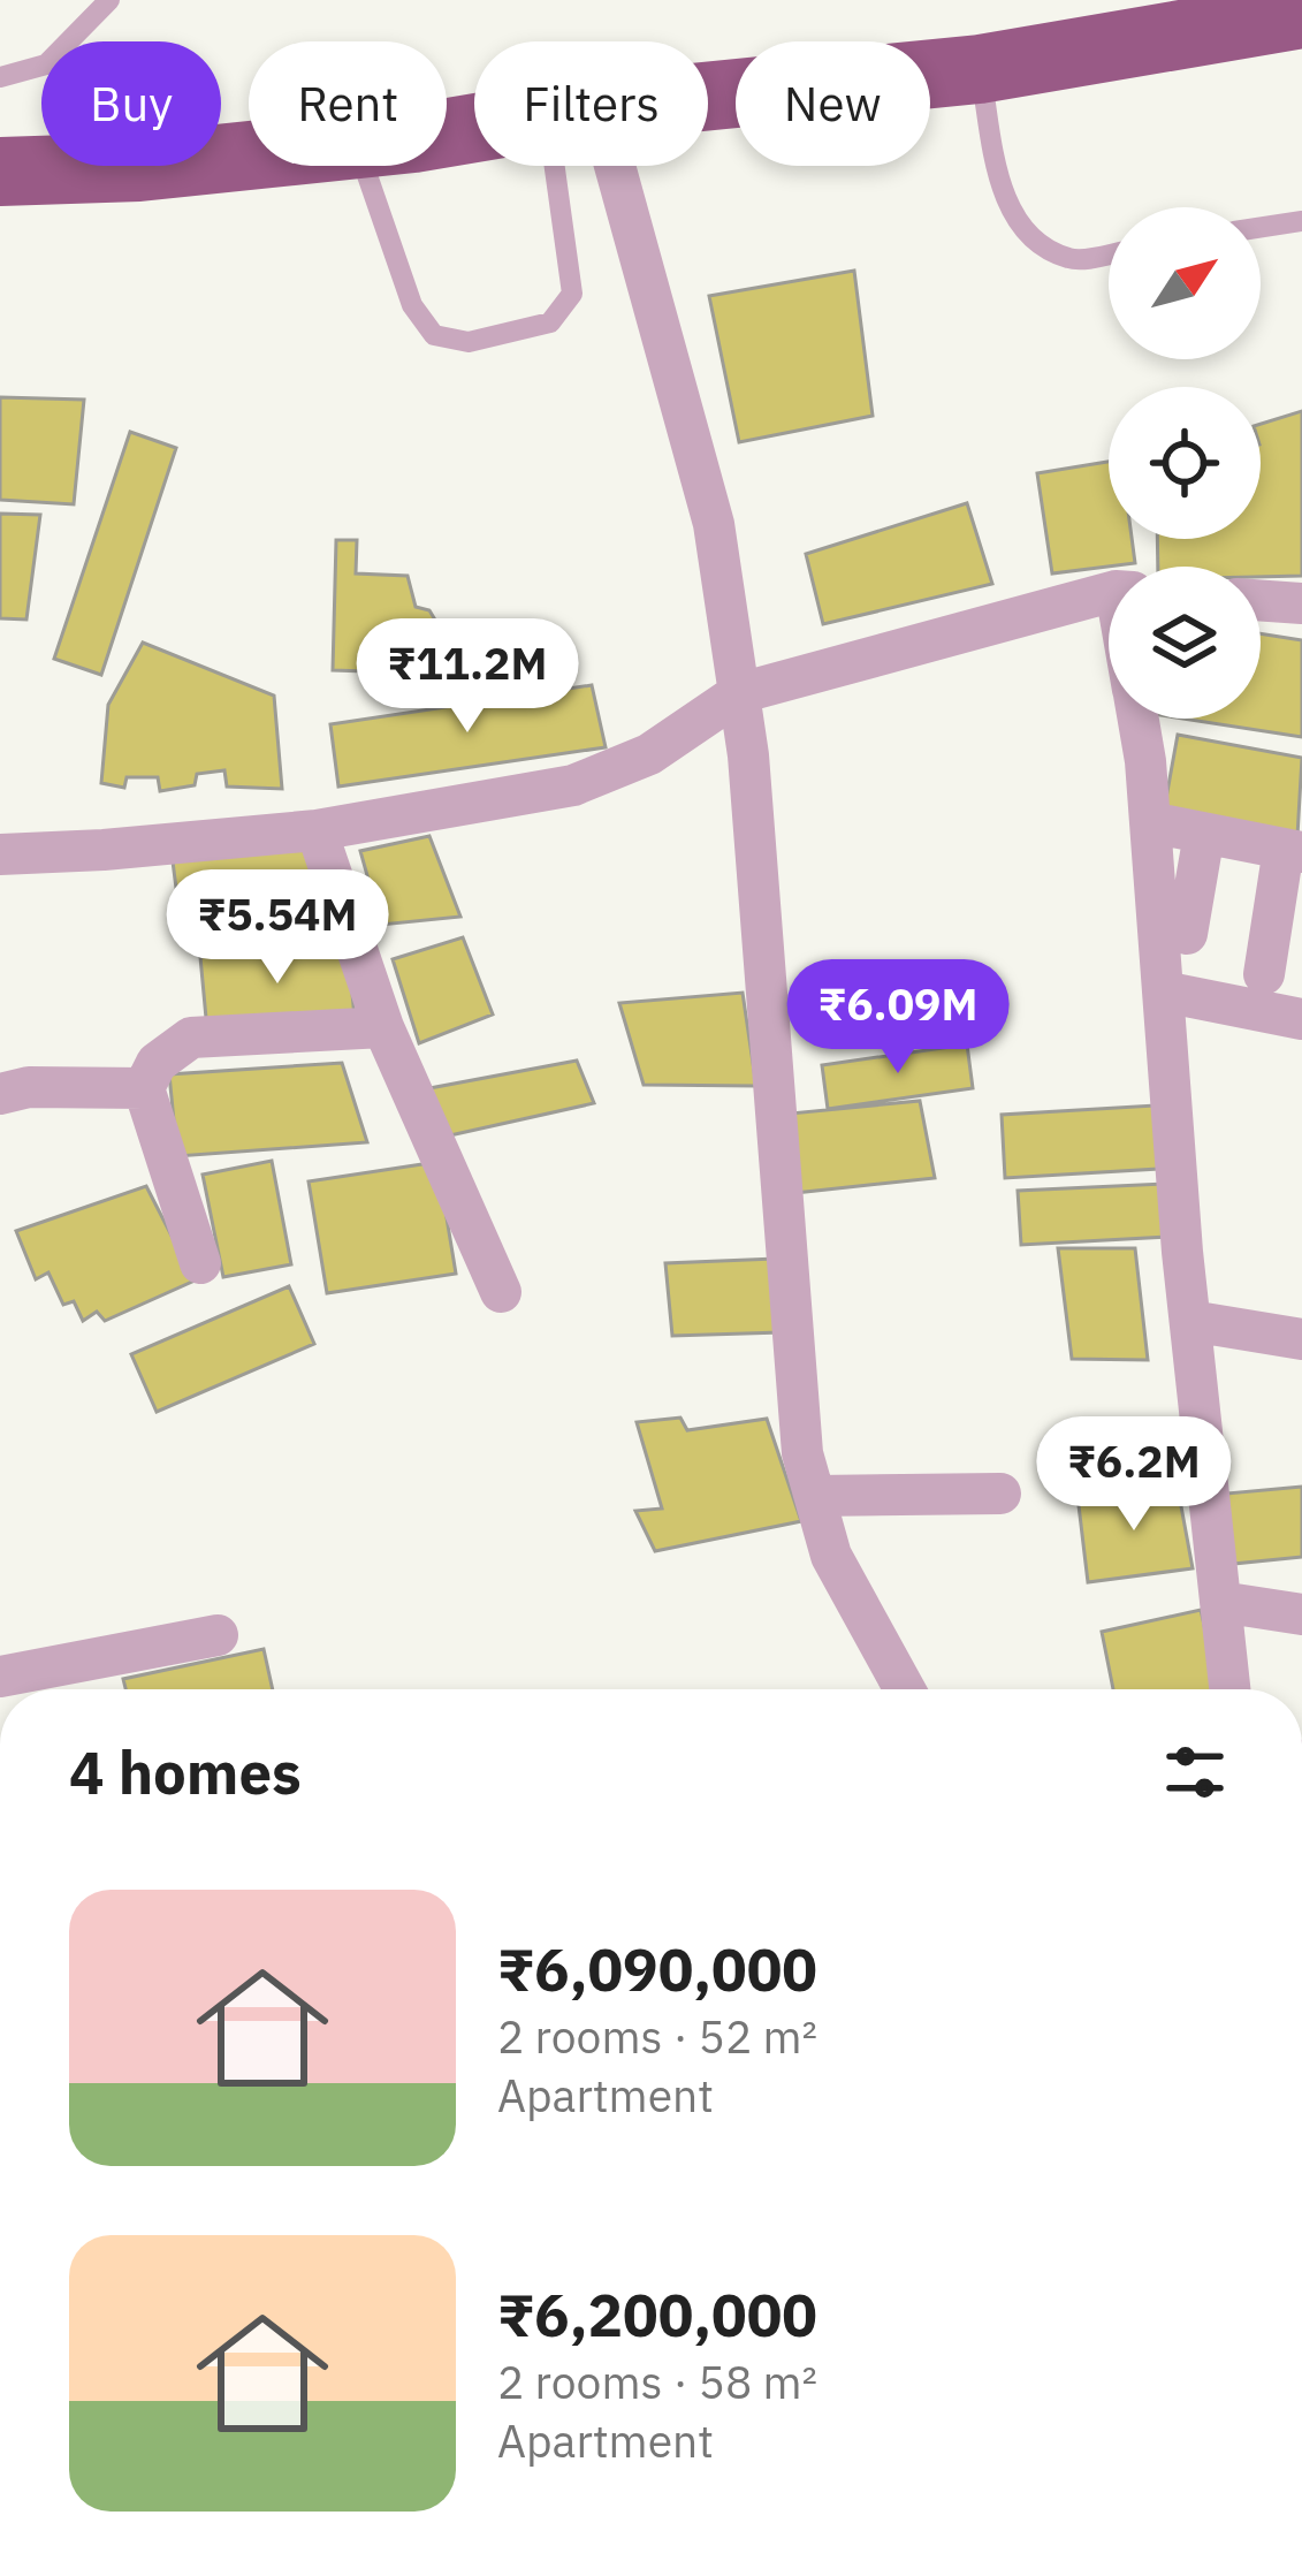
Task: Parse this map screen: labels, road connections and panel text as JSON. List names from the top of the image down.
{
  "north": "top right",
  "page": {
    "chip": [
      "Buy",
      "Rent",
      "Filters",
      "New"
    ],
    "price": [
      "₹11.2M",
      "₹5.54M",
      "₹6.09M",
      "₹6.2M"
    ],
    "heading": "4 homes",
    "list": [
      {
        "name": "₹6,090,000",
        "note": "2 rooms · 52 m² · Apartment"
      },
      {
        "name": "₹6,200,000",
        "note": "2 rooms · 58 m² · Apartment"
      }
    ]
  }
}
